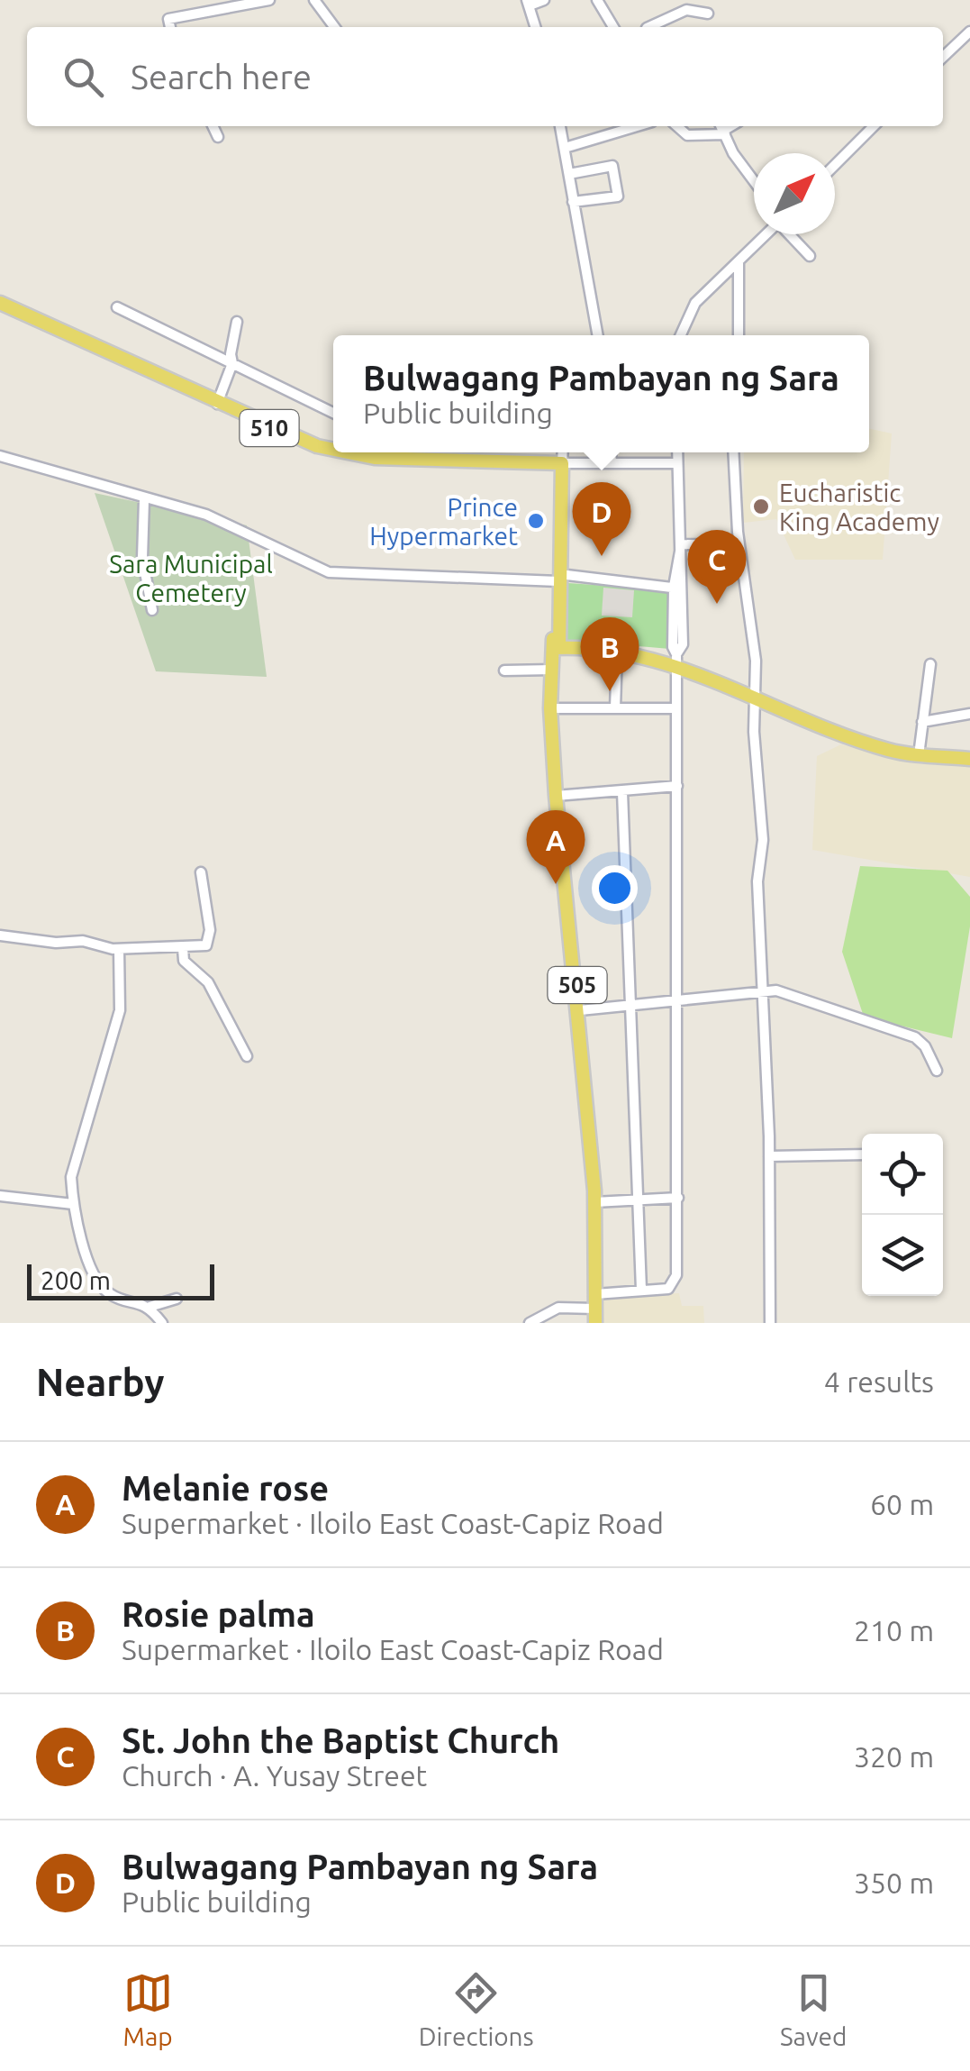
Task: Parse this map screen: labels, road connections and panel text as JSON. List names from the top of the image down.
{
  "streets": {
    "main road": ["510", "505"]
  },
  "parks": ["Sara Municipal Cemetery"],
  "places": ["Eucharistic King Academy", "Prince Hypermarket"],
  "scale_bar": "200 m",
  "north": "top right",
  "page": {
    "search": "Search here",
    "popup": ["Bulwagang Pambayan ng Sara", "Public building"],
    "pins": [
      "D",
      "C",
      "B",
      "A"
    ],
    "scale": "200 m",
    "heading": ["Nearby", "4 results"],
    "list": [
      {
        "mark": "A",
        "name": "Melanie rose",
        "note": "Supermarket · Iloilo East Coast-Capiz Road",
        "value": "60 m"
      },
      {
        "mark": "B",
        "name": "Rosie palma",
        "note": "Supermarket · Iloilo East Coast-Capiz Road",
        "value": "210 m"
      },
      {
        "mark": "C",
        "name": "St. John the Baptist Church",
        "note": "Church · A. Yusay Street",
        "value": "320 m"
      },
      {
        "mark": "D",
        "name": "Bulwagang Pambayan ng Sara",
        "note": "Public building",
        "value": "350 m"
      }
    ],
    "nav": ["Map", "Directions", "Saved"]
  }
}
